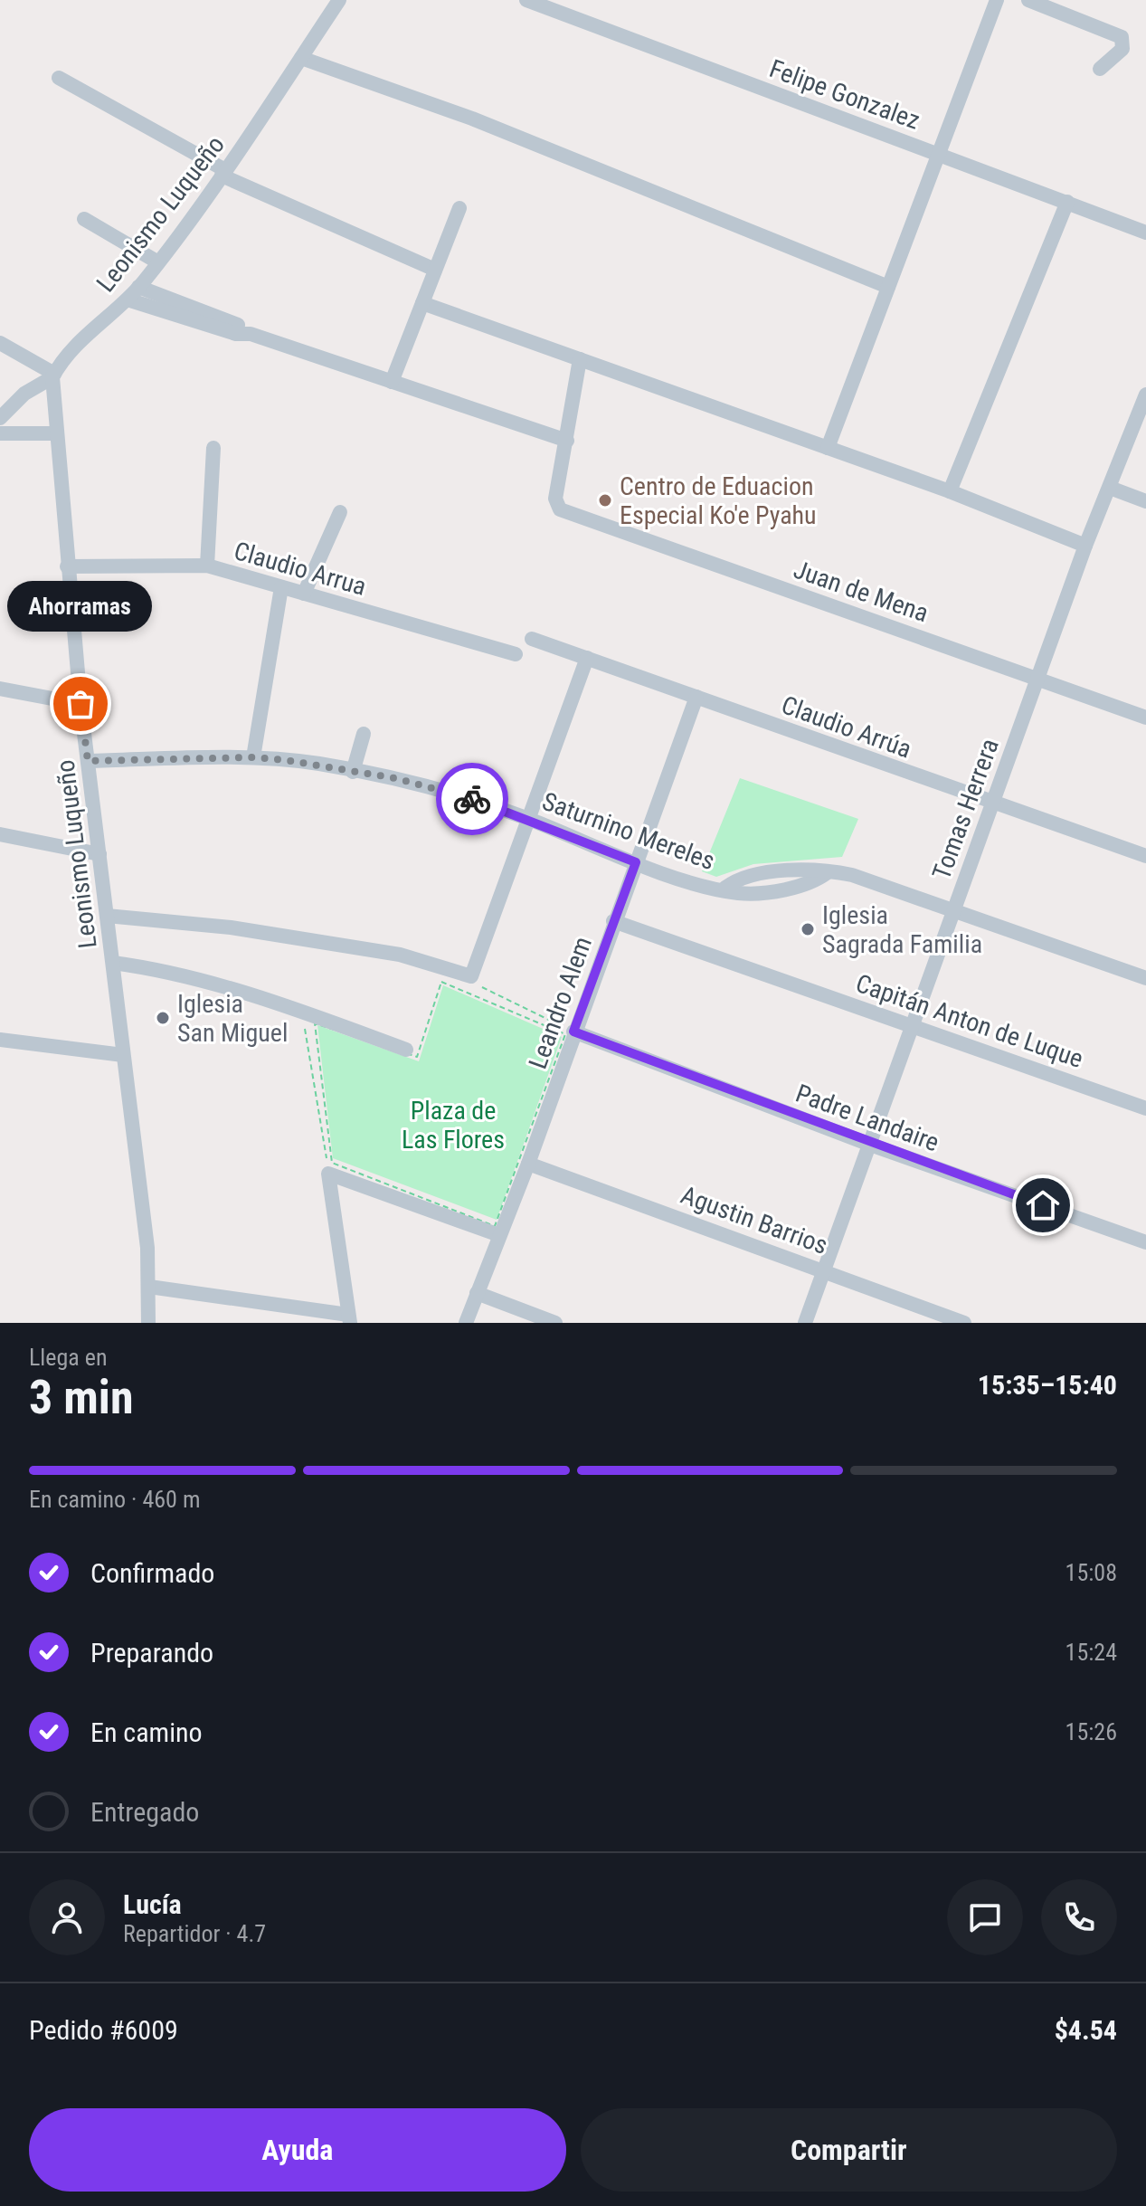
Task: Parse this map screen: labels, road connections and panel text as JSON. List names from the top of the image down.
{
  "streets": {
    "street": [
      "Felipe Gonzalez",
      "Leonismo Luqueño",
      "Claudio Arrua",
      "Juan de Mena",
      "Claudio Arrúa",
      "Tomas Herrera",
      "Saturnino Mereles",
      "Leandro Alem",
      "Capitán Anton de Luque",
      "Padre Landaire",
      "Agustin Barrios"
    ]
  },
  "crossings": [
    ["Leonismo Luqueño", "Claudio Arrua"],
    ["Leonismo Luqueño", "Saturnino Mereles"],
    ["Juan de Mena", "Tomas Herrera"],
    ["Claudio Arrúa", "Tomas Herrera"],
    ["Claudio Arrúa", "Leandro Alem"],
    ["Tomas Herrera", "Saturnino Mereles"],
    ["Tomas Herrera", "Capitán Anton de Luque"],
    ["Tomas Herrera", "Padre Landaire"],
    ["Tomas Herrera", "Agustin Barrios"],
    ["Saturnino Mereles", "Leandro Alem"],
    ["Leandro Alem", "Capitán Anton de Luque"],
    ["Leandro Alem", "Padre Landaire"],
    ["Leandro Alem", "Agustin Barrios"]
  ],
  "parks": ["Plaza de Las Flores"],
  "places": [
    "Centro de Eduacion Especial Ko'e Pyahu",
    "Ahorramas",
    "Iglesia Sagrada Familia",
    "Iglesia San Miguel"
  ],
  "page": {
    "bubble": "Ahorramas",
    "heading": ["3 min", "Llega en", "15:35–15:40"],
    "panel": [
      "Lucía",
      "Repartidor · 4.7",
      "Pedido #6009",
      "$4.54"
    ],
    "bar": "En camino · 460 m",
    "list": [
      ["Confirmado", "15:08"],
      ["Preparando", "15:24"],
      ["En camino", "15:26"],
      "Entregado"
    ],
    "buttons": ["Ayuda", "Compartir"]
  }
}
